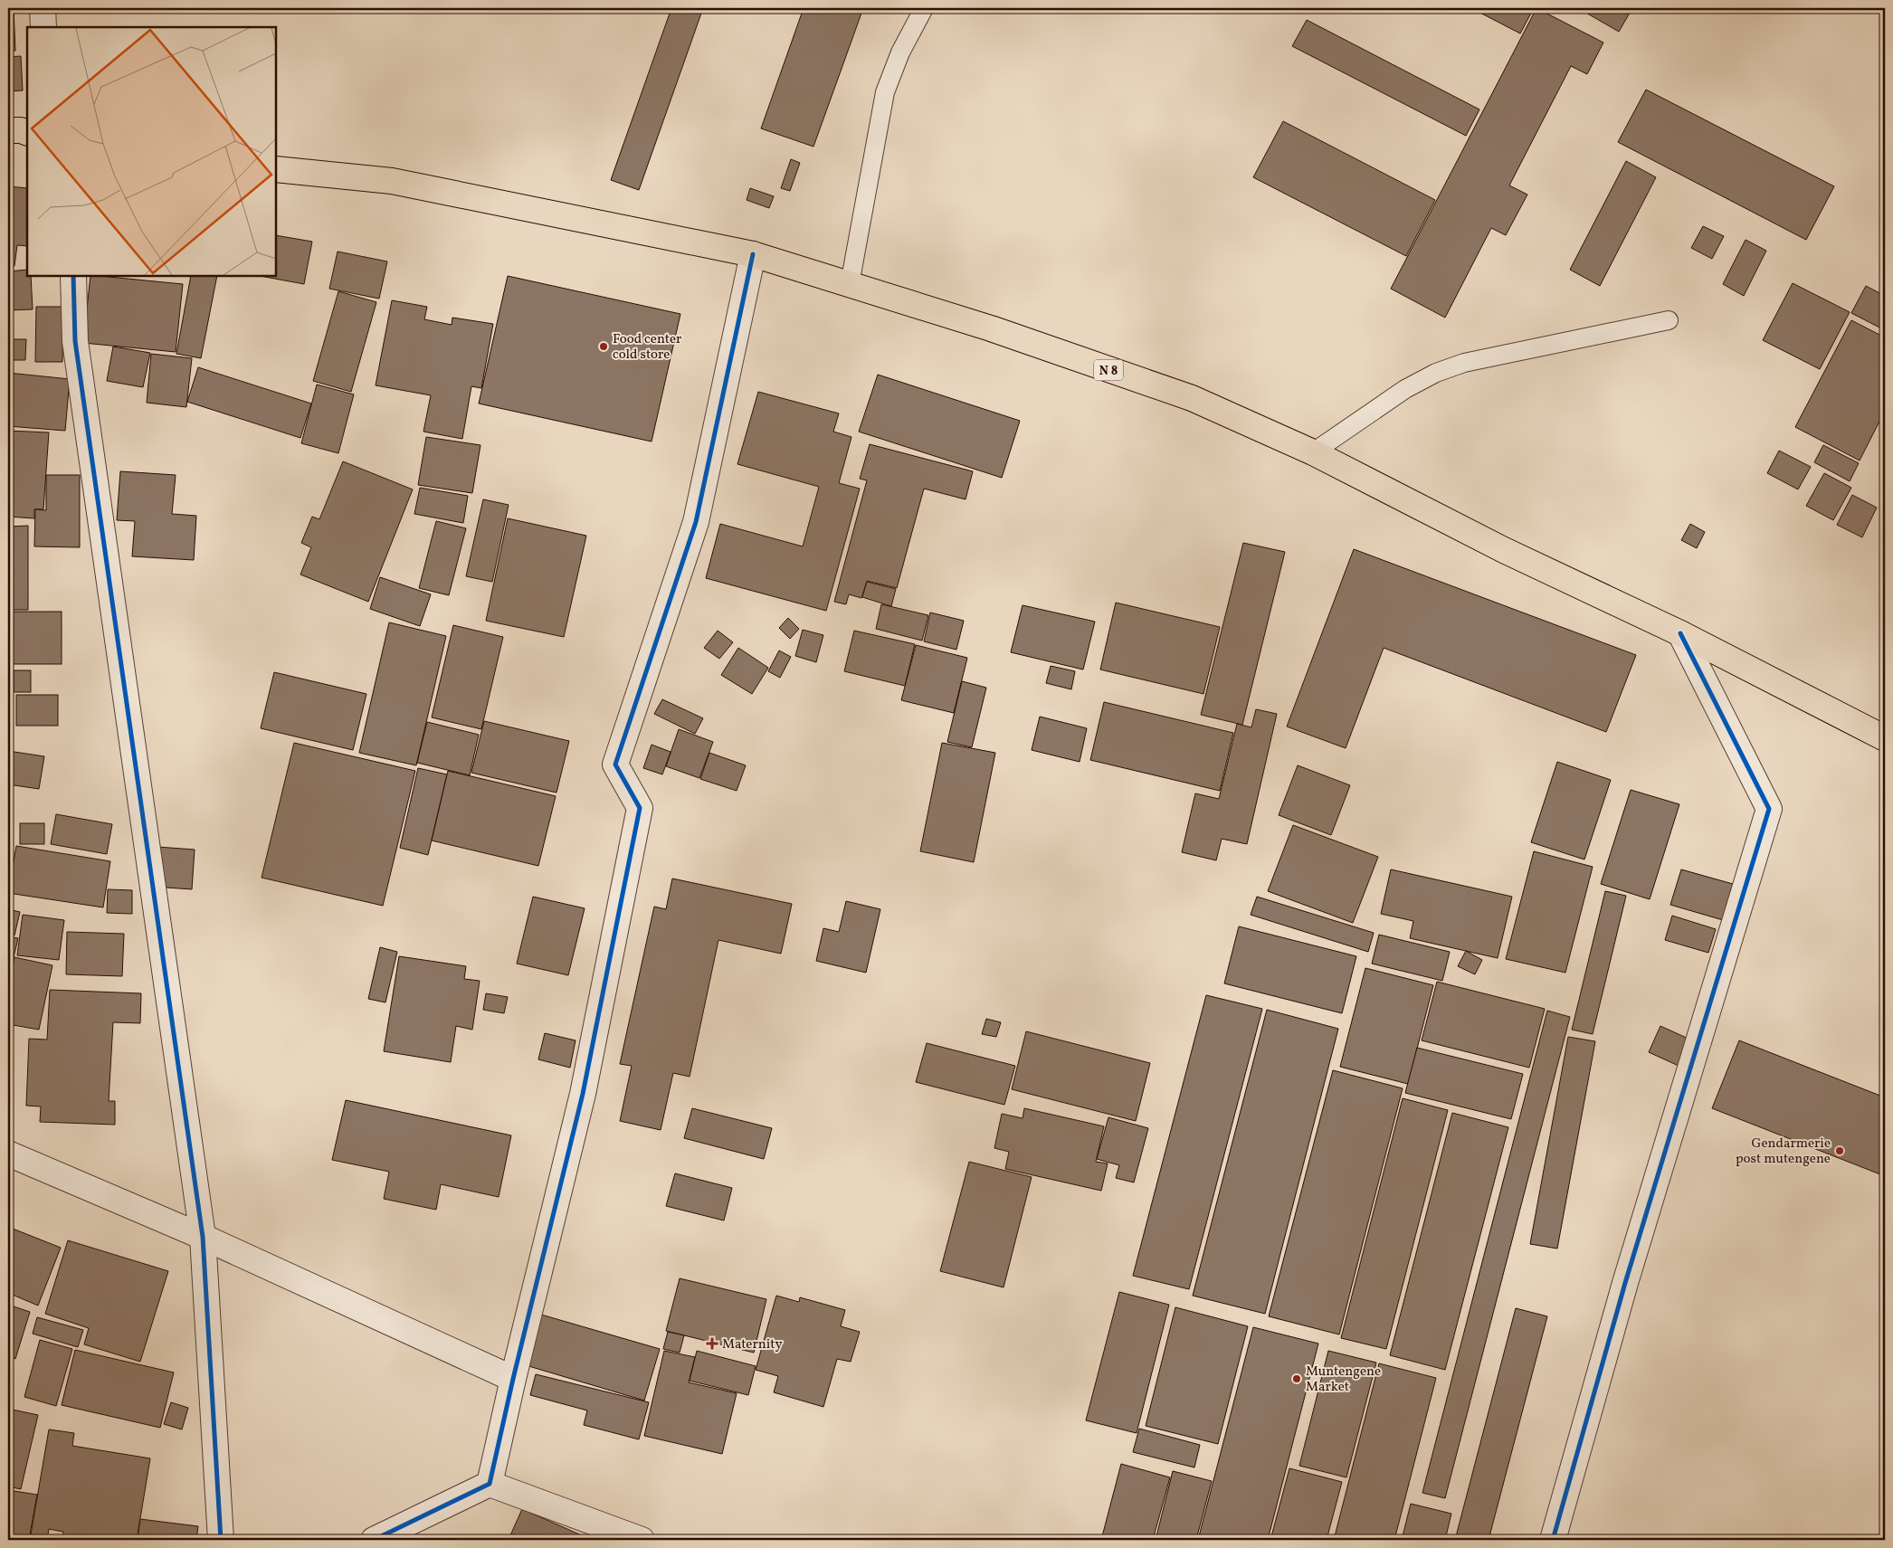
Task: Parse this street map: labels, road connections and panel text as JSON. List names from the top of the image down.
{
  "streets": {
    "highway": ["N 8"]
  },
  "places": {
    "other": ["Food center cold store", "Gendarmerie post mutengene", "Muntengene Market"],
    "health": ["Maternity"]
  }
}
